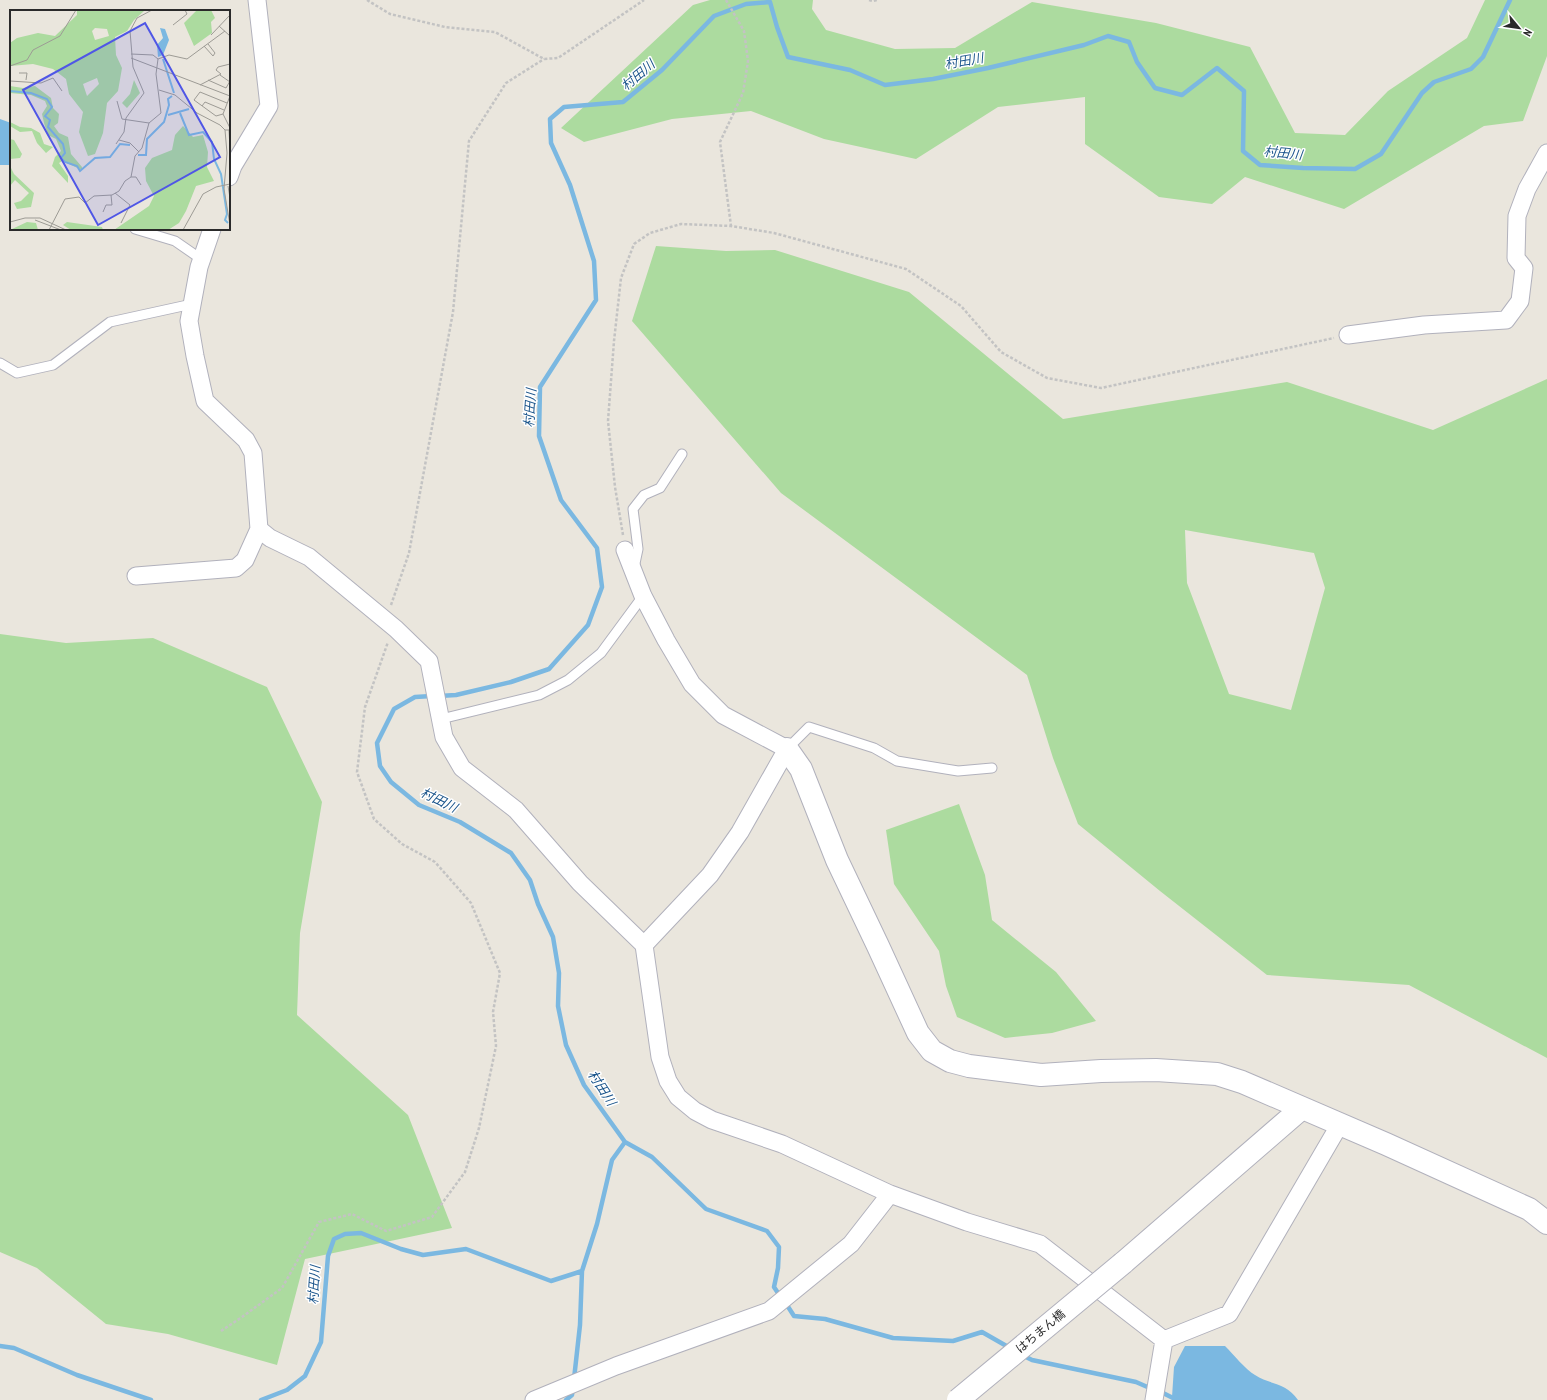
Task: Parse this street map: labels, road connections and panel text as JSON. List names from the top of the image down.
{
  "streets": {
    "street": ["はちまん橋"]
  },
  "water": ["村田川"],
  "north": "bottom right"
}
